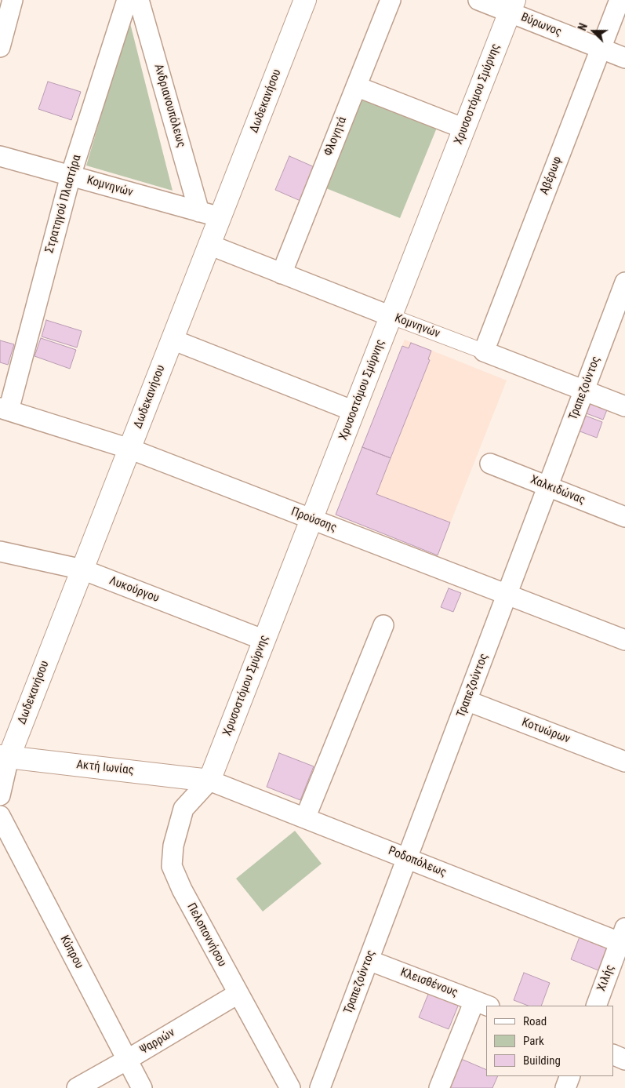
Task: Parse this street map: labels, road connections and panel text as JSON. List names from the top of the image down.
{
  "streets": {
    "street": [
      "Βύρωνος",
      "Χρυσοστόμου Σμύρνης",
      "Δωδεκανήσου",
      "Ανδριανουπόλεως",
      "Φλογητά",
      "Αβέρωφ",
      "Κομνηνών",
      "Στρατηγού Πλαστήρα",
      "Τραπεζούντος",
      "Χαλκιδώνας",
      "Προύσσης",
      "Λυκούργου",
      "Κοτυώρων",
      "Ακτή Ιωνίας",
      "Ροδοπόλεως",
      "Πελοποννήσου",
      "Κύπρου",
      "Χιλής",
      "Κλεισθένους",
      "Ψαρρών"
    ]
  },
  "crossings": [
    ["Βύρωνος", "Χρυσοστόμου Σμύρνης"],
    ["Βύρωνος", "Αβέρωφ"],
    ["Χρυσοστόμου Σμύρνης", "Κομνηνών"],
    ["Χρυσοστόμου Σμύρνης", "Προύσσης"],
    ["Χρυσοστόμου Σμύρνης", "Λυκούργου"],
    ["Χρυσοστόμου Σμύρνης", "Ακτή Ιωνίας"],
    ["Χρυσοστόμου Σμύρνης", "Ροδοπόλεως"],
    ["Χρυσοστόμου Σμύρνης", "Πελοποννήσου"],
    ["Δωδεκανήσου", "Κομνηνών"],
    ["Δωδεκανήσου", "Προύσσης"],
    ["Δωδεκανήσου", "Λυκούργου"],
    ["Δωδεκανήσου", "Ακτή Ιωνίας"],
    ["Ανδριανουπόλεως", "Κομνηνών"],
    ["Φλογητά", "Κομνηνών"],
    ["Αβέρωφ", "Κομνηνών"],
    ["Κομνηνών", "Στρατηγού Πλαστήρα"],
    ["Κομνηνών", "Τραπεζούντος"],
    ["Στρατηγού Πλαστήρα", "Προύσσης"],
    ["Τραπεζούντος", "Χαλκιδώνας"],
    ["Τραπεζούντος", "Προύσσης"],
    ["Τραπεζούντος", "Κοτυώρων"],
    ["Τραπεζούντος", "Ροδοπόλεως"],
    ["Τραπεζούντος", "Κλεισθένους"],
    ["Ακτή Ιωνίας", "Ροδοπόλεως"],
    ["Ακτή Ιωνίας", "Πελοποννήσου"],
    ["Ροδοπόλεως", "Πελοποννήσου"],
    ["Ροδοπόλεως", "Χιλής"],
    ["Πελοποννήσου", "Ψαρρών"],
    ["Κύπρου", "Ψαρρών"]
  ],
  "legend": ["Road", "Park", "Building"],
  "north": "left"
}
